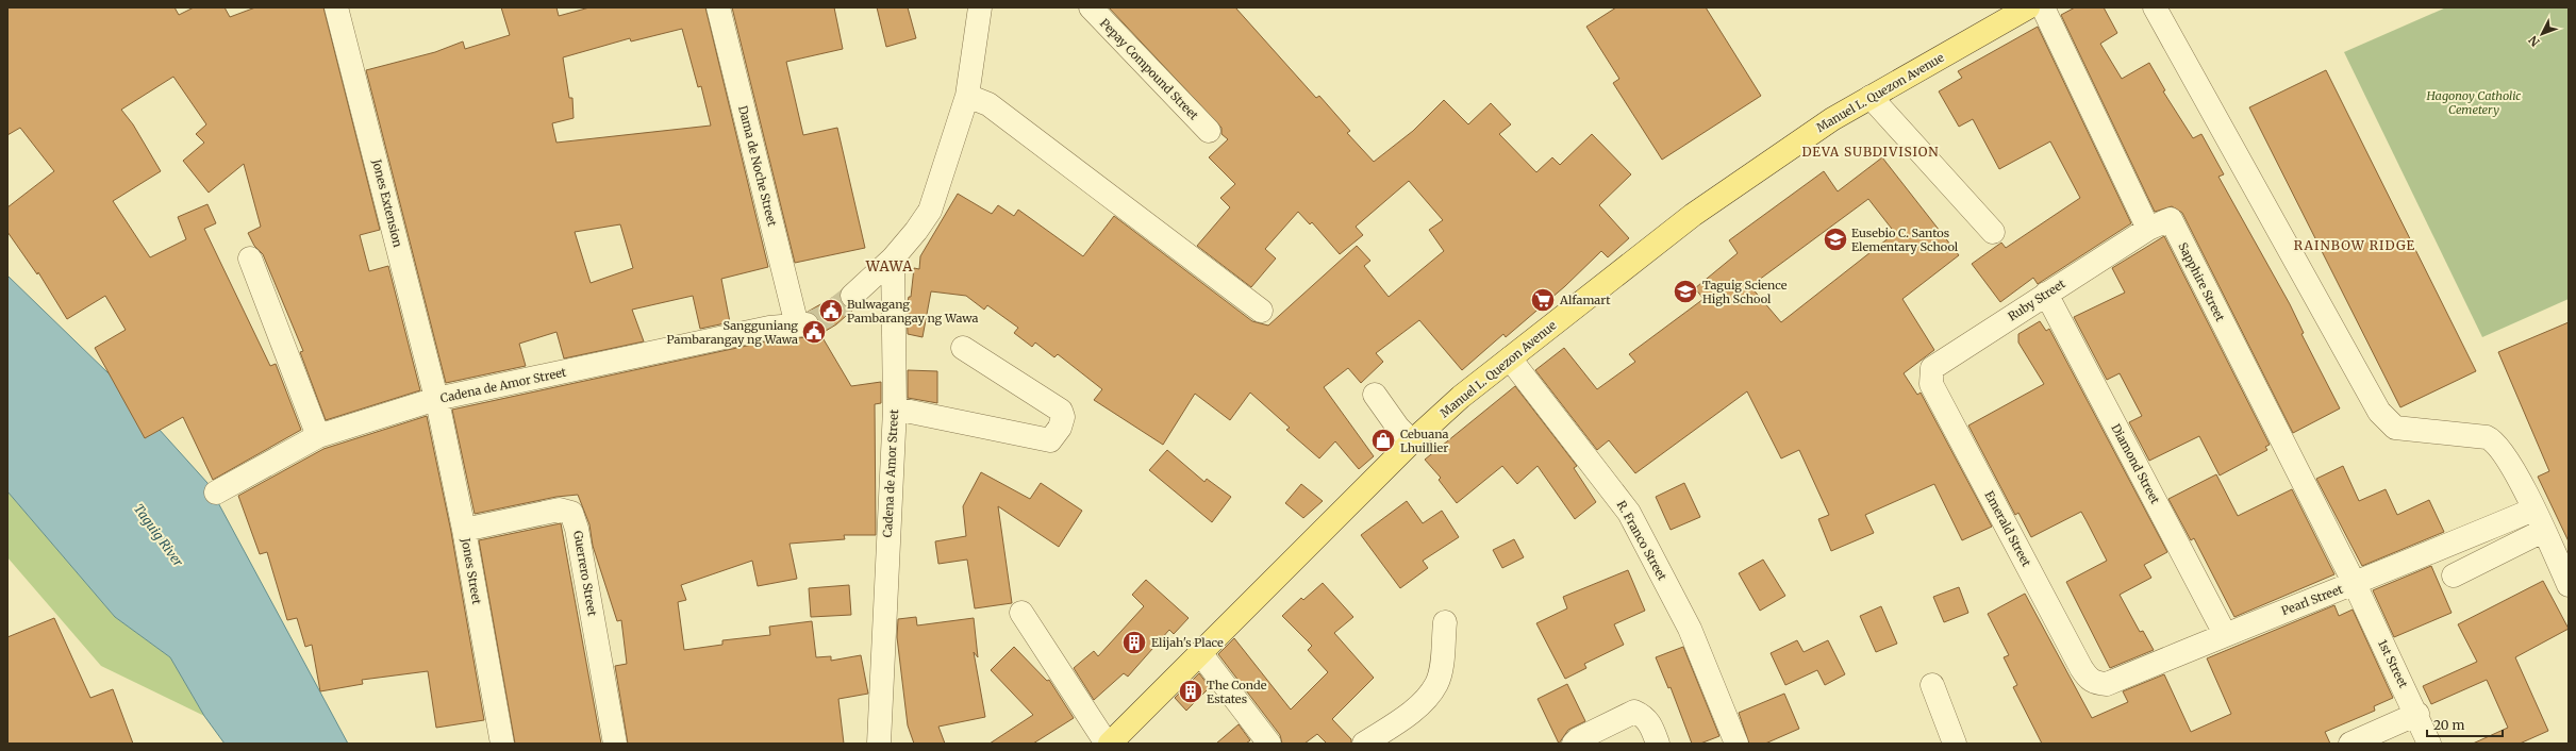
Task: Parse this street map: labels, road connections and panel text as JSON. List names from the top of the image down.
{
  "streets": {
    "main road": ["Manuel L. Quezon Avenue"],
    "street": [
      "Pepay Compound Street",
      "Dama de Noche Street",
      "Jones Extension",
      "Sapphire Street",
      "Ruby Street",
      "Cadena de Amor Street",
      "Diamond Street",
      "Emerald Street",
      "R. Franco Street",
      "Jones Street",
      "Guerrero Street",
      "Pearl Street",
      "1st Street"
    ]
  },
  "crossings": [
    ["Manuel L. Quezon Avenue", "R. Franco Street"],
    ["Dama de Noche Street", "Cadena de Amor Street"],
    ["Jones Extension", "Cadena de Amor Street"],
    ["Jones Extension", "Jones Street"],
    ["Sapphire Street", "Ruby Street"],
    ["Sapphire Street", "Pearl Street"],
    ["Sapphire Street", "1st Street"],
    ["Ruby Street", "Diamond Street"],
    ["Ruby Street", "Emerald Street"],
    ["Cadena de Amor Street", "Jones Street"],
    ["Diamond Street", "Pearl Street"],
    ["Emerald Street", "Pearl Street"],
    ["Jones Street", "Guerrero Street"],
    ["Pearl Street", "1st Street"]
  ],
  "districts": ["DEVA SUBDIVISION", "RAINBOW RIDGE", "WAWA"],
  "water": ["Taguig River"],
  "parks": ["Hagonoy Catholic Cemetery"],
  "places": {
    "school or university": ["Eusebio C. Santos Elementary School", "Taguig Science High School"],
    "supermarket": ["Alfamart"],
    "public building": ["Bulwagang Pambarangay ng Wawa", "Sangguniang Pambarangay ng Wawa"],
    "shop": ["Cebuana Lhuillier"],
    "building": ["Elijah's Place", "The Conde Estates"]
  },
  "scale_bar": "20 m",
  "north": "bottom left"
}
